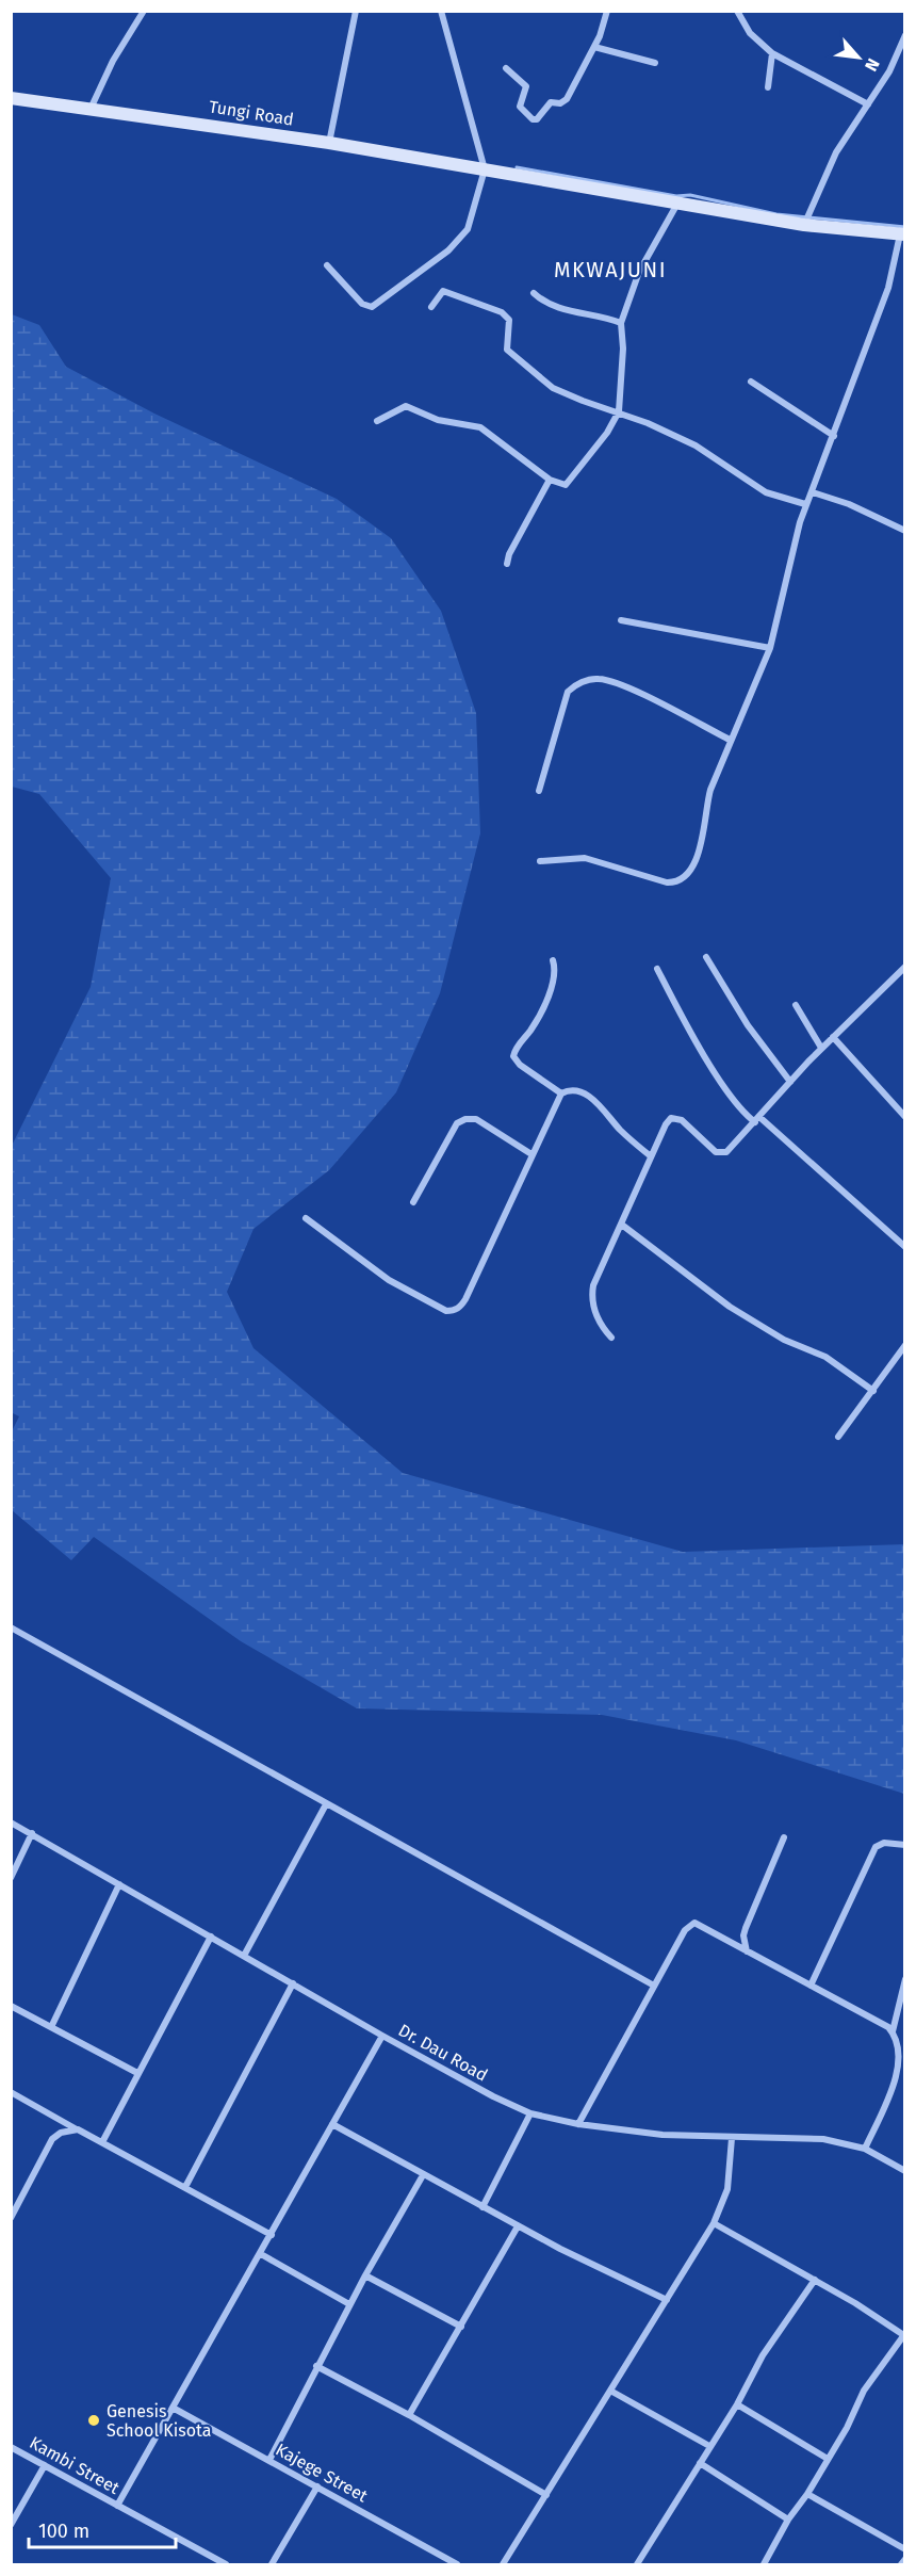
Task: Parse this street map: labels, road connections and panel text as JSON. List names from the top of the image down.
{
  "streets": {
    "main road": ["Tungi Road"],
    "street": ["Dr. Dau Road", "Kambi Street", "Kajege Street"]
  },
  "districts": ["MKWAJUNI"],
  "places": ["Genesis School Kisota"],
  "scale_bar": "100 m",
  "north": "bottom right"
}
